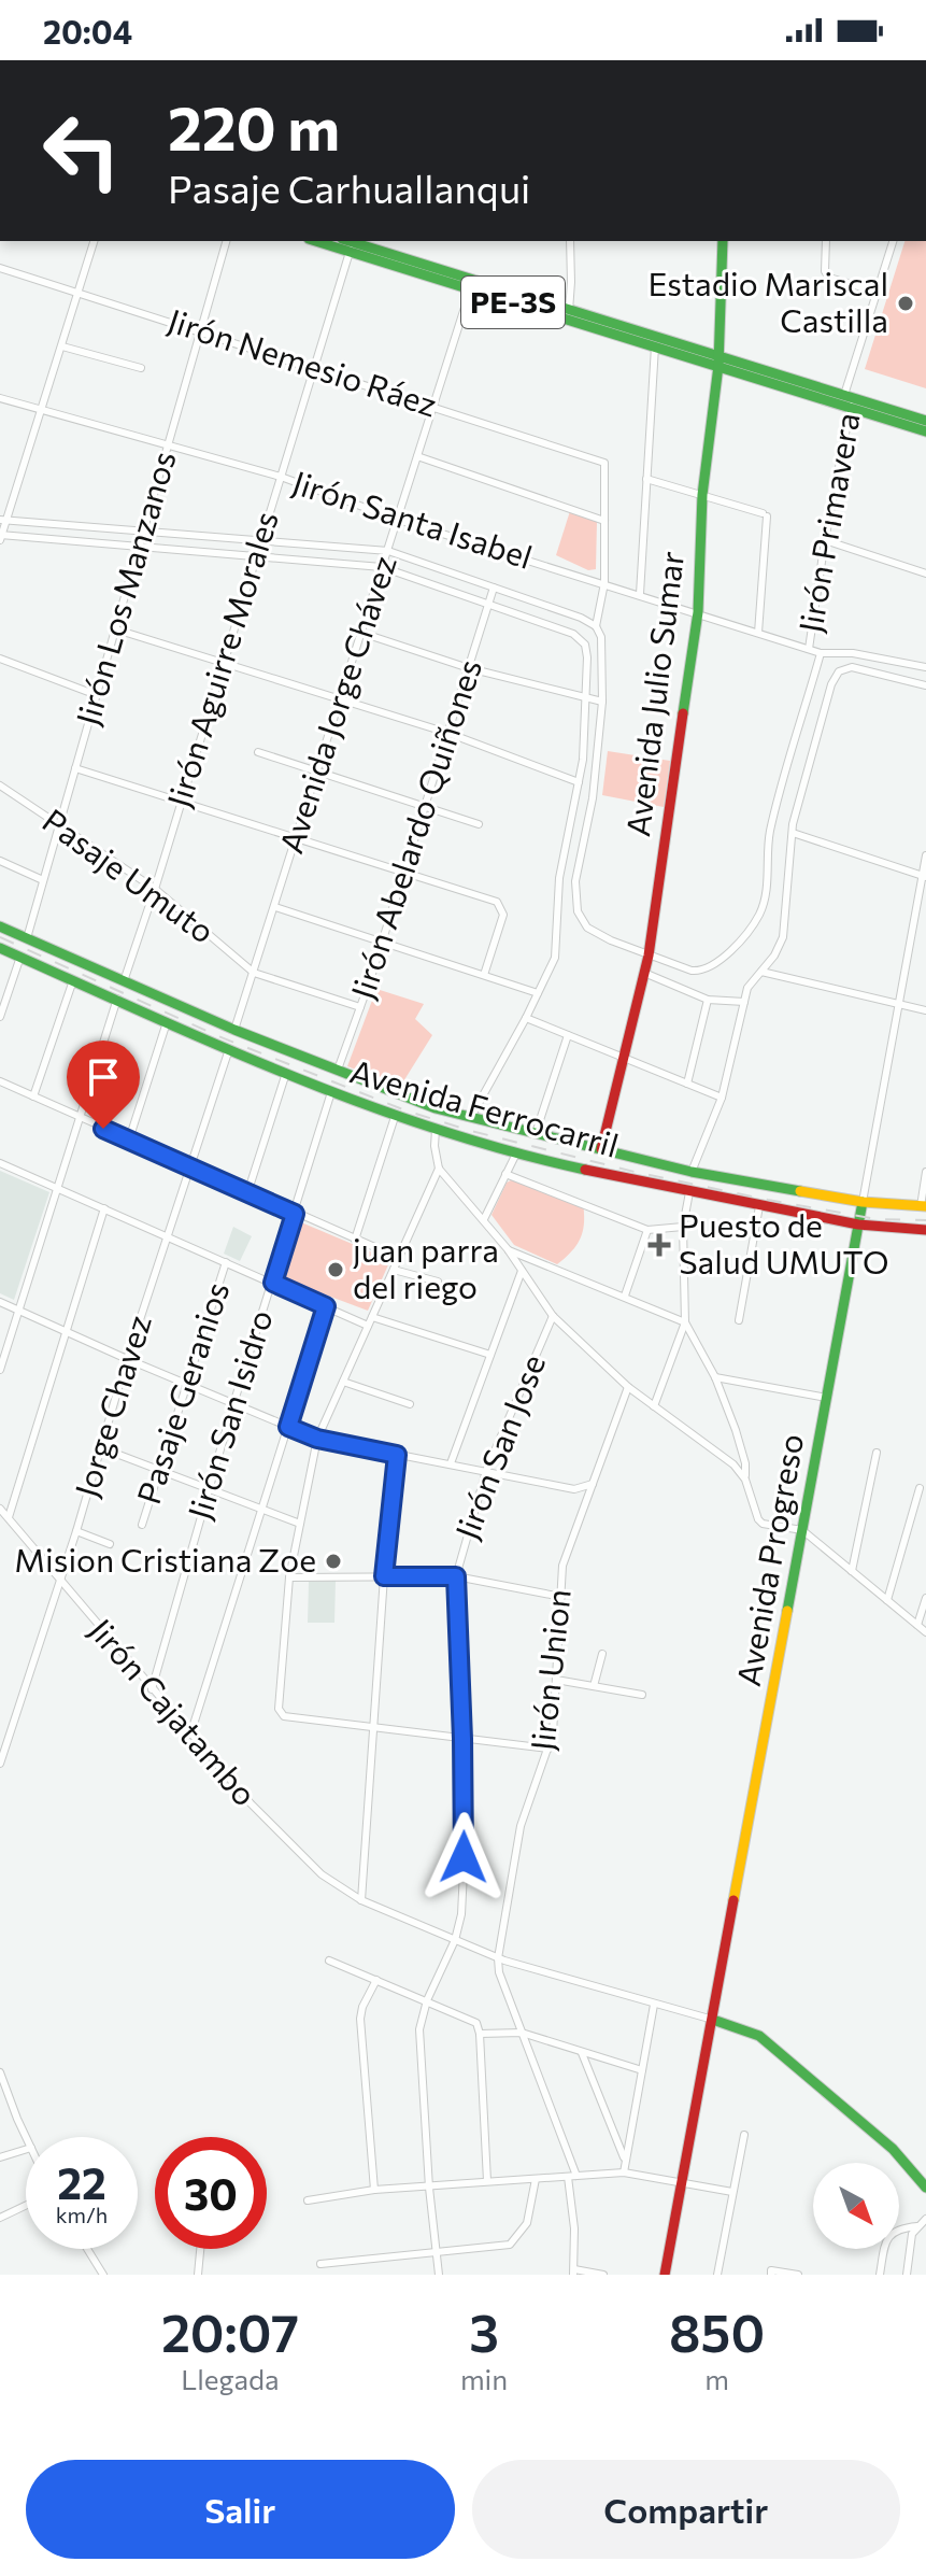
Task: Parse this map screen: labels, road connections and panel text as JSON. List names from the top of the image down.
{
  "streets": {
    "main road": [
      "PE-3S",
      "Avenida Julio Sumar",
      "Avenida Ferrocarril",
      "Avenida Progreso"
    ],
    "street": [
      "Jirón Nemesio Ráez",
      "Jirón Santa Isabel",
      "Jirón Primavera",
      "Jirón Los Manzanos",
      "Jirón Aguirre Morales",
      "Avenida Jorge Chávez",
      "Jirón Abelardo Quiñones",
      "Pasaje Umuto",
      "Pasaje Geranios",
      "Jorge Chavez",
      "Jirón San Isidro",
      "Jirón San Jose",
      "Jirón Union",
      "Jirón Cajatambo"
    ]
  },
  "crossings": [
    ["PE-3S", "Jirón Primavera"],
    ["PE-3S", "Jirón Aguirre Morales"],
    ["PE-3S", "Avenida Julio Sumar"],
    ["PE-3S", "Avenida Jorge Chávez"],
    ["Jirón Nemesio Ráez", "Jirón Los Manzanos"],
    ["Jirón Nemesio Ráez", "Jirón Aguirre Morales"],
    ["Jirón Nemesio Ráez", "Avenida Jorge Chávez"],
    ["Jirón Santa Isabel", "Jirón Primavera"],
    ["Jirón Santa Isabel", "Jirón Los Manzanos"],
    ["Jirón Santa Isabel", "Jirón Aguirre Morales"],
    ["Jirón Santa Isabel", "Avenida Julio Sumar"],
    ["Jirón Santa Isabel", "Avenida Jorge Chávez"],
    ["Jirón Los Manzanos", "Pasaje Umuto"],
    ["Jirón Los Manzanos", "Avenida Ferrocarril"],
    ["Jirón Aguirre Morales", "Pasaje Umuto"],
    ["Jirón Aguirre Morales", "Avenida Ferrocarril"],
    ["Avenida Julio Sumar", "Avenida Ferrocarril"],
    ["Avenida Jorge Chávez", "Pasaje Umuto"],
    ["Avenida Jorge Chávez", "Avenida Ferrocarril"],
    ["Jirón Abelardo Quiñones", "Avenida Ferrocarril"],
    ["Avenida Ferrocarril", "Jorge Chavez"],
    ["Avenida Ferrocarril", "Jirón San Isidro"],
    ["Avenida Ferrocarril", "Avenida Progreso"],
    ["Jorge Chavez", "Jirón Cajatambo"],
    ["Jirón San Isidro", "Jirón Cajatambo"],
    ["Jirón San Jose", "Jirón Cajatambo"],
    ["Avenida Progreso", "Jirón Cajatambo"],
    ["Jirón Union", "Jirón Cajatambo"]
  ],
  "places": {
    "other": ["Estadio Mariscal Castilla", "juan parra del riego", "Mision Cristiana Zoe"],
    "health": ["Puesto de Salud UMUTO"]
  },
  "north": "bottom right",
  "page": {
    "status": "20:04",
    "turn": ["220 m", "Pasaje Carhuallanqui"],
    "speed": "22 km/h",
    "limit": "30",
    "eta": [
      "20:07",
      "Llegada",
      "3",
      "min",
      "850",
      "m"
    ],
    "buttons": ["Salir", "Compartir"]
  }
}
